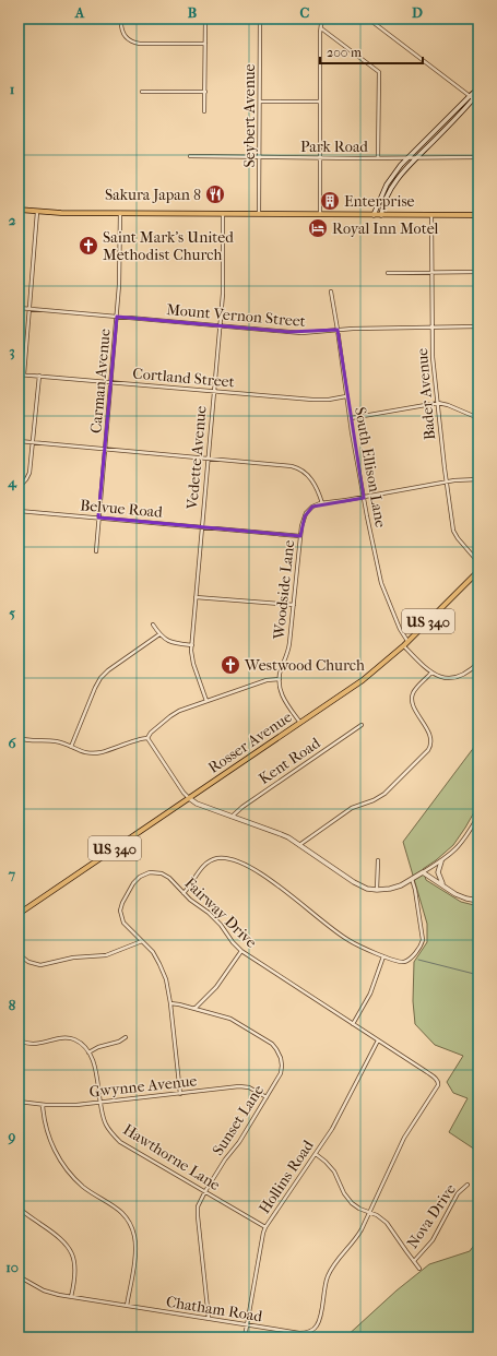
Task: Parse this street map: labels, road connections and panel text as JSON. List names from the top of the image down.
{
  "streets": {
    "main road": ["US 340", "Rosser Avenue"],
    "street": [
      "Seybert Avenue",
      "Park Road",
      "Mount Vernon Street",
      "Cortland Street",
      "Carman Avenue",
      "Bader Avenue",
      "Vedette Avenue",
      "South Ellison Lane",
      "Belvue Road",
      "Woodside Lane",
      "Kent Road",
      "Fairway Drive",
      "Gwynne Avenue",
      "Sunset Lane",
      "Hawthorne Lane",
      "Hollins Road",
      "Nova Drive",
      "Chatham Road"
    ]
  },
  "crossings": [
    ["Seybert Avenue", "Park Road"],
    ["Mount Vernon Street", "Carman Avenue"],
    ["Mount Vernon Street", "Bader Avenue"],
    ["Mount Vernon Street", "Vedette Avenue"],
    ["Mount Vernon Street", "South Ellison Lane"],
    ["Cortland Street", "Carman Avenue"],
    ["Cortland Street", "Vedette Avenue"],
    ["Cortland Street", "South Ellison Lane"],
    ["Carman Avenue", "Belvue Road"],
    ["Bader Avenue", "Woodside Lane"],
    ["Vedette Avenue", "Belvue Road"],
    ["South Ellison Lane", "Woodside Lane"],
    ["South Ellison Lane", "Rosser Avenue"],
    ["Belvue Road", "Woodside Lane"],
    ["Woodside Lane", "Rosser Avenue"],
    ["Fairway Drive", "Gwynne Avenue"],
    ["Fairway Drive", "Sunset Lane"],
    ["Fairway Drive", "Hollins Road"],
    ["Fairway Drive", "Chatham Road"],
    ["Gwynne Avenue", "Sunset Lane"],
    ["Gwynne Avenue", "Hawthorne Lane"],
    ["Sunset Lane", "Hawthorne Lane"],
    ["Sunset Lane", "Chatham Road"],
    ["Hawthorne Lane", "Hollins Road"],
    ["Hollins Road", "Chatham Road"]
  ],
  "places": {
    "restaurant": ["Sakura Japan 8"],
    "building": ["Enterprise"],
    "hotel": ["Royal Inn Motel"],
    "church": ["Saint Mark's United Methodist Church", "Westwood Church"]
  },
  "scale_bar": "200 m",
  "grid": {
    "columns": [
      "A",
      "B",
      "C",
      "D"
    ],
    "rows": [
      "1",
      "2",
      "3",
      "4",
      "5",
      "6",
      "7",
      "8",
      "9",
      "10"
    ]
  }
}
